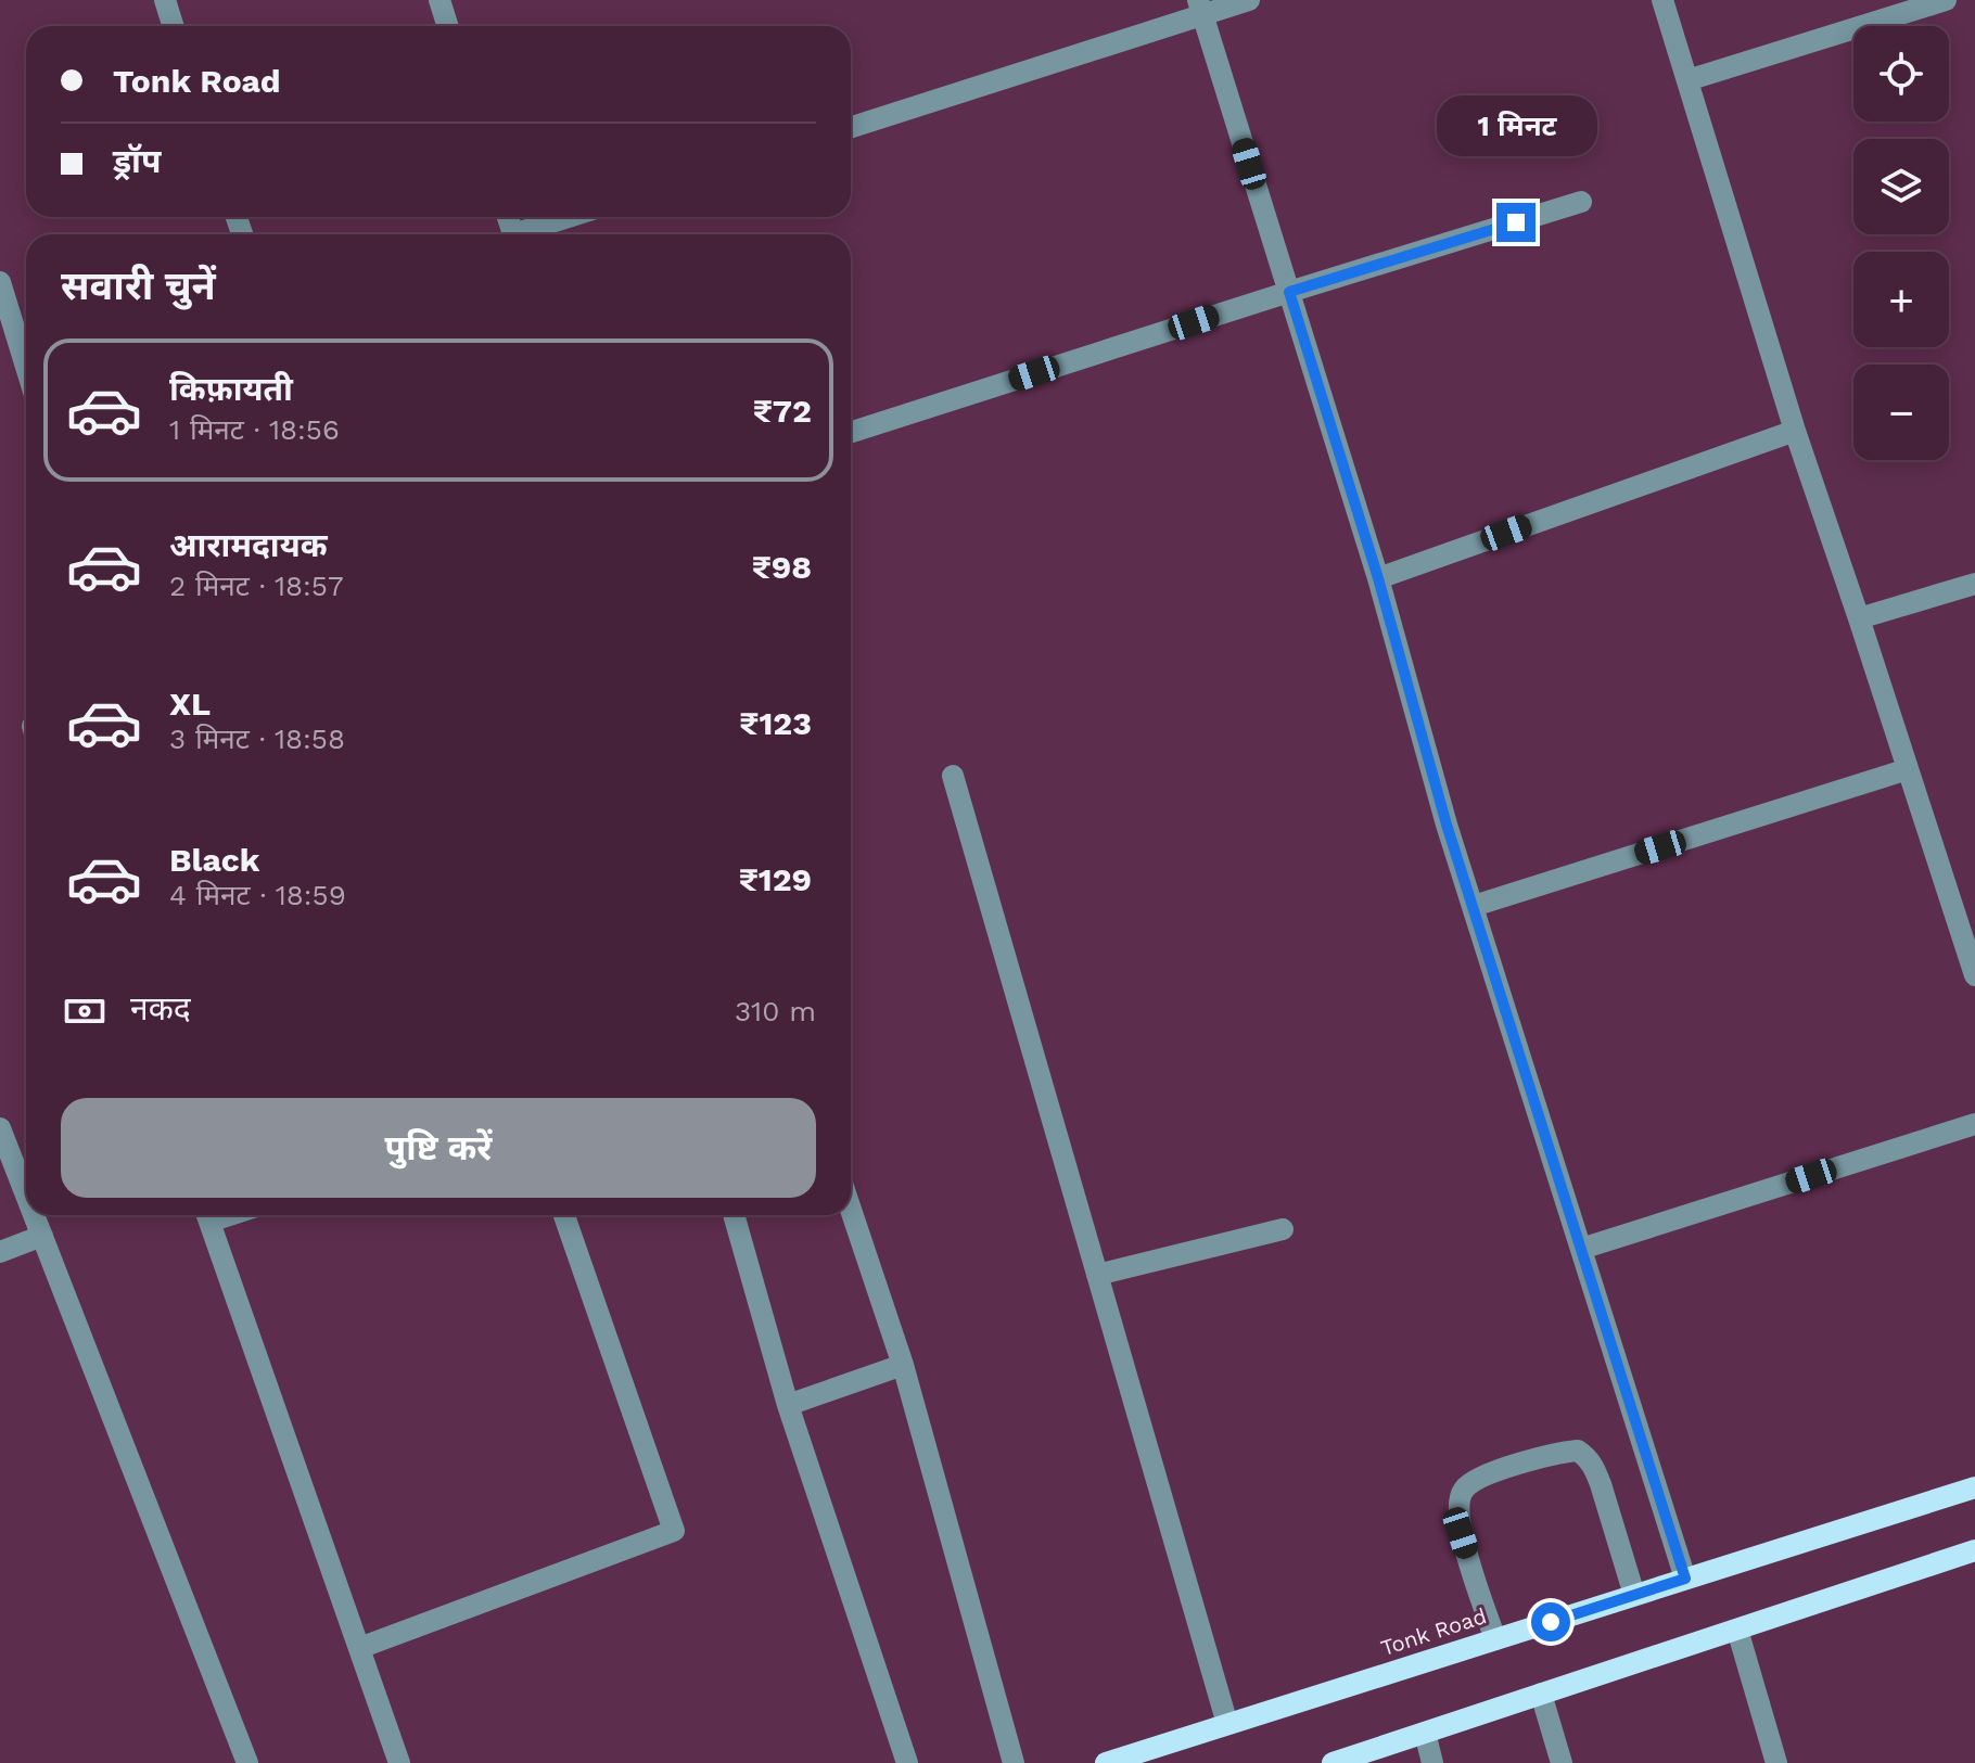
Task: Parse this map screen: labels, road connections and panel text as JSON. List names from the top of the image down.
{
  "streets": {
    "main road": ["Tonk Road"]
  },
  "page": {
    "map_buttons": ["+", "−"],
    "banner": ["Tonk Road", "ड्रॉप"],
    "bubble": "1 मिनट",
    "heading": "सवारी चुनें",
    "list": [
      {
        "name": "किफ़ायती",
        "note": "1 मिनट · 18:56",
        "value": "₹72"
      },
      {
        "name": "आरामदायक",
        "note": "2 मिनट · 18:57",
        "value": "₹98"
      },
      {
        "name": "XL",
        "note": "3 मिनट · 18:58",
        "value": "₹123"
      },
      {
        "name": "Black",
        "note": "4 मिनट · 18:59",
        "value": "₹129"
      }
    ],
    "pay": ["नकद", "310 m"],
    "buttons": "पुष्टि करें"
  }
}
